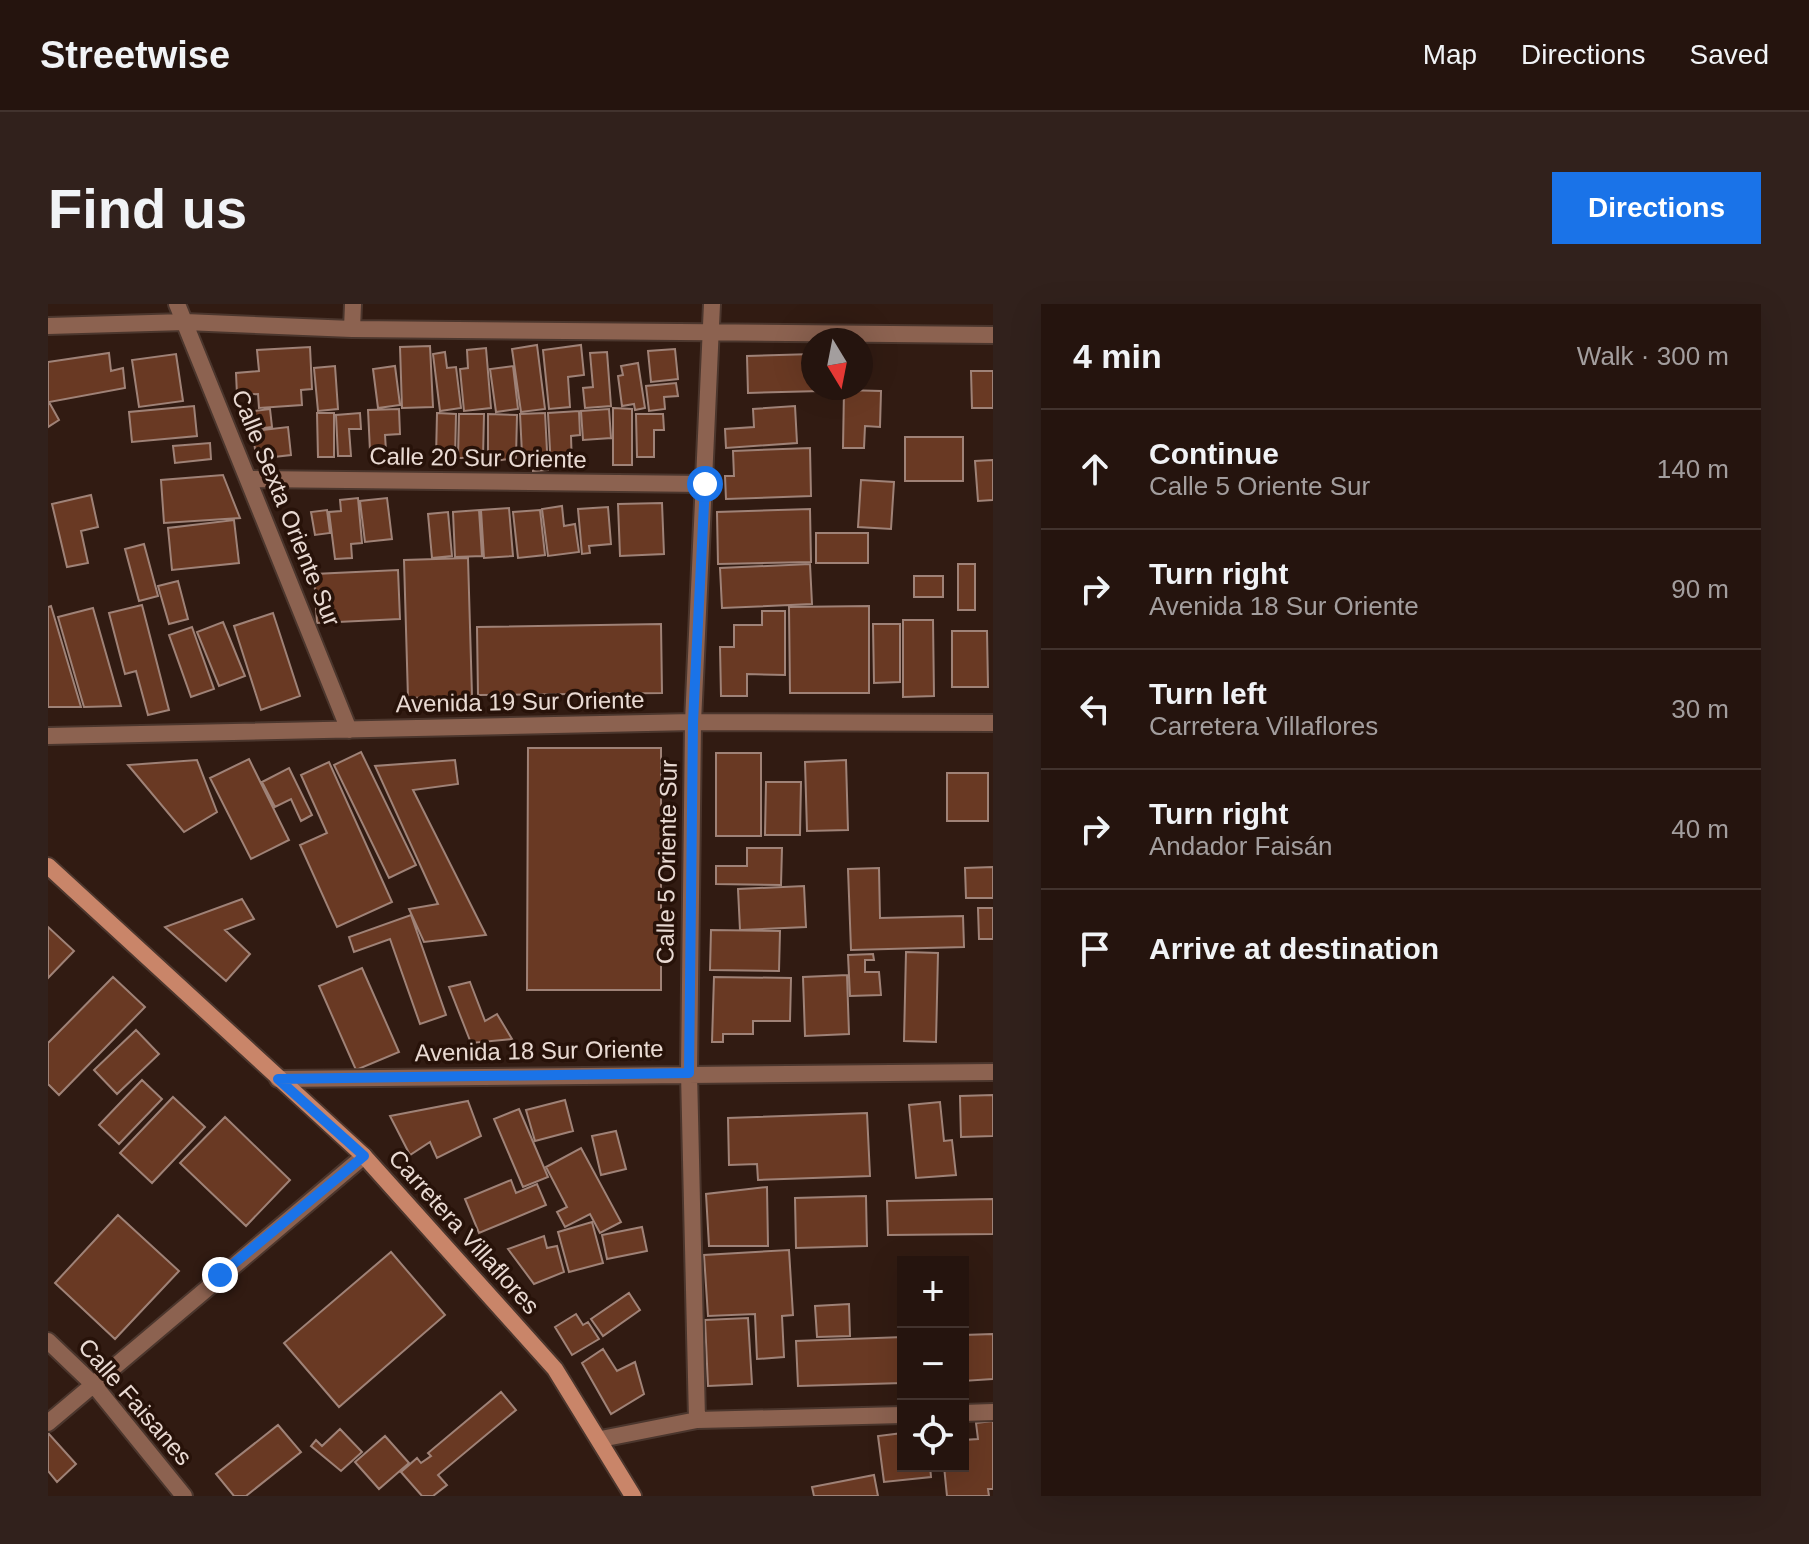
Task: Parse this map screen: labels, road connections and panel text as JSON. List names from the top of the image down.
{
  "streets": {
    "main road": ["Carretera Villaflores"],
    "street": [
      "Calle 20 Sur Oriente",
      "Calle Sexta Oriente Sur",
      "Avenida 19 Sur Oriente",
      "Calle 5 Oriente Sur",
      "Avenida 18 Sur Oriente",
      "Calle Faisanes"
    ]
  },
  "crossings": [
    ["Calle 20 Sur Oriente", "Calle Sexta Oriente Sur"],
    ["Calle 20 Sur Oriente", "Calle 5 Oriente Sur"],
    ["Calle Sexta Oriente Sur", "Avenida 19 Sur Oriente"],
    ["Avenida 19 Sur Oriente", "Calle 5 Oriente Sur"],
    ["Calle 5 Oriente Sur", "Avenida 18 Sur Oriente"],
    ["Avenida 18 Sur Oriente", "Carretera Villaflores"]
  ],
  "north": "bottom",
  "page": {
    "header": "Streetwise",
    "nav": ["Map", "Directions", "Saved"],
    "buttons": "Directions",
    "title": "Find us",
    "heading": ["4 min", "Walk · 300 m"],
    "list": [
      ["Continue", "Calle 5 Oriente Sur", "140 m"],
      ["Turn right", "Avenida 18 Sur Oriente", "90 m"],
      ["Turn left", "Carretera Villaflores", "30 m"],
      ["Turn right", "Andador Faisán", "40 m"],
      "Arrive at destination"
    ],
    "map_buttons": ["+", "−"]
  }
}
